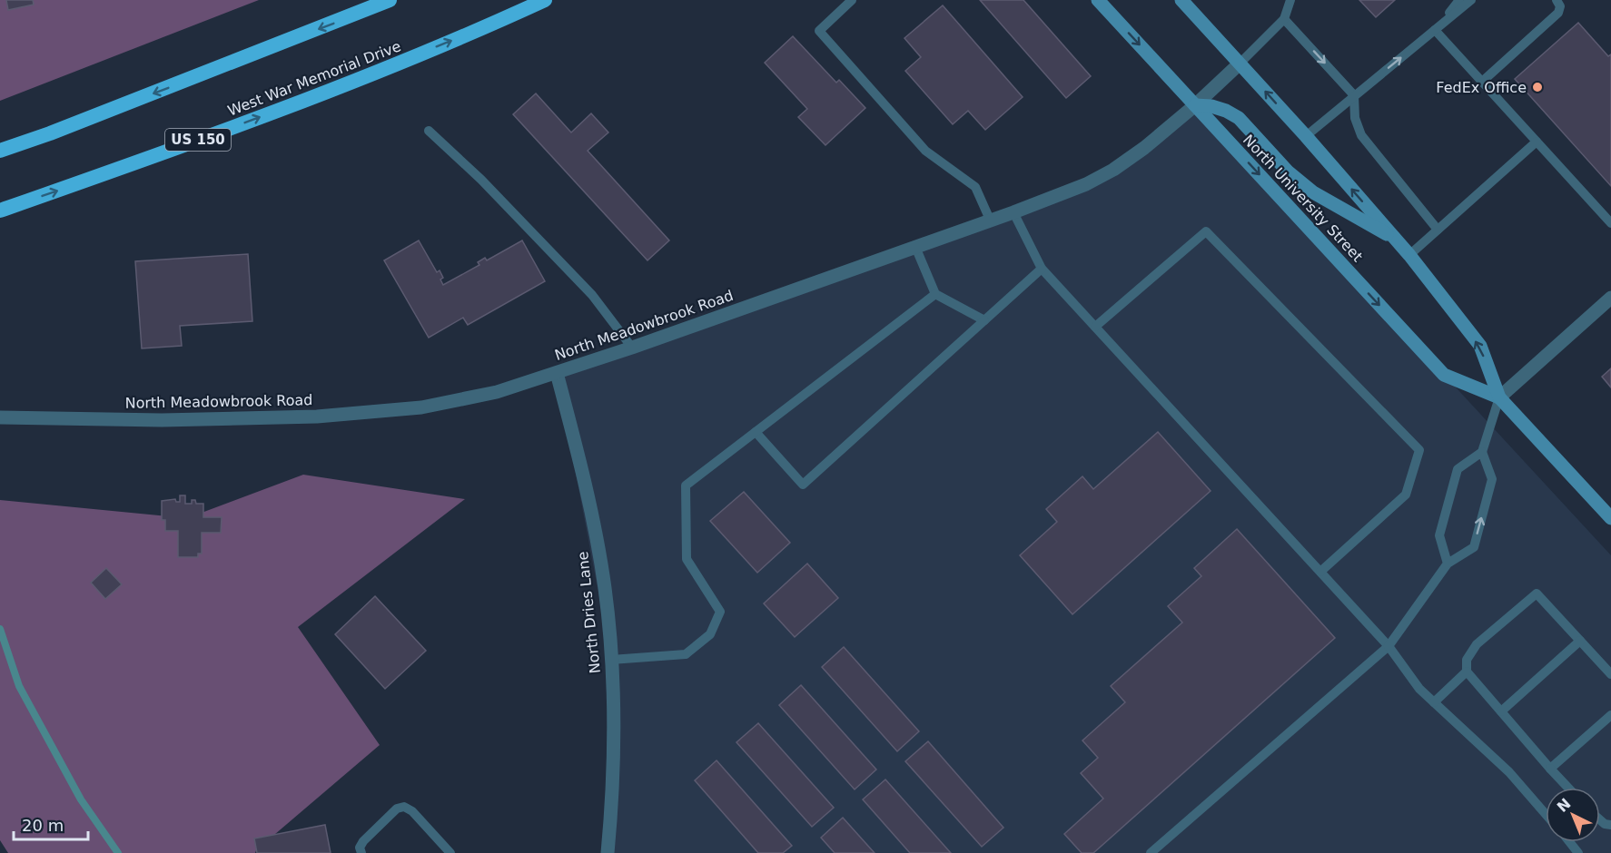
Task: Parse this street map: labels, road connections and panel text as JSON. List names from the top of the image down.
{
  "streets": {
    "highway": ["West War Memorial Drive", "US 150"],
    "main road": ["North University Street"],
    "street": ["North Meadowbrook Road", "North Dries Lane"]
  },
  "crossings": [
    ["North University Street", "North Meadowbrook Road"],
    ["North Meadowbrook Road", "North Dries Lane"]
  ],
  "places": ["FedEx Office"],
  "scale_bar": "20 m",
  "north": "top left"
}
